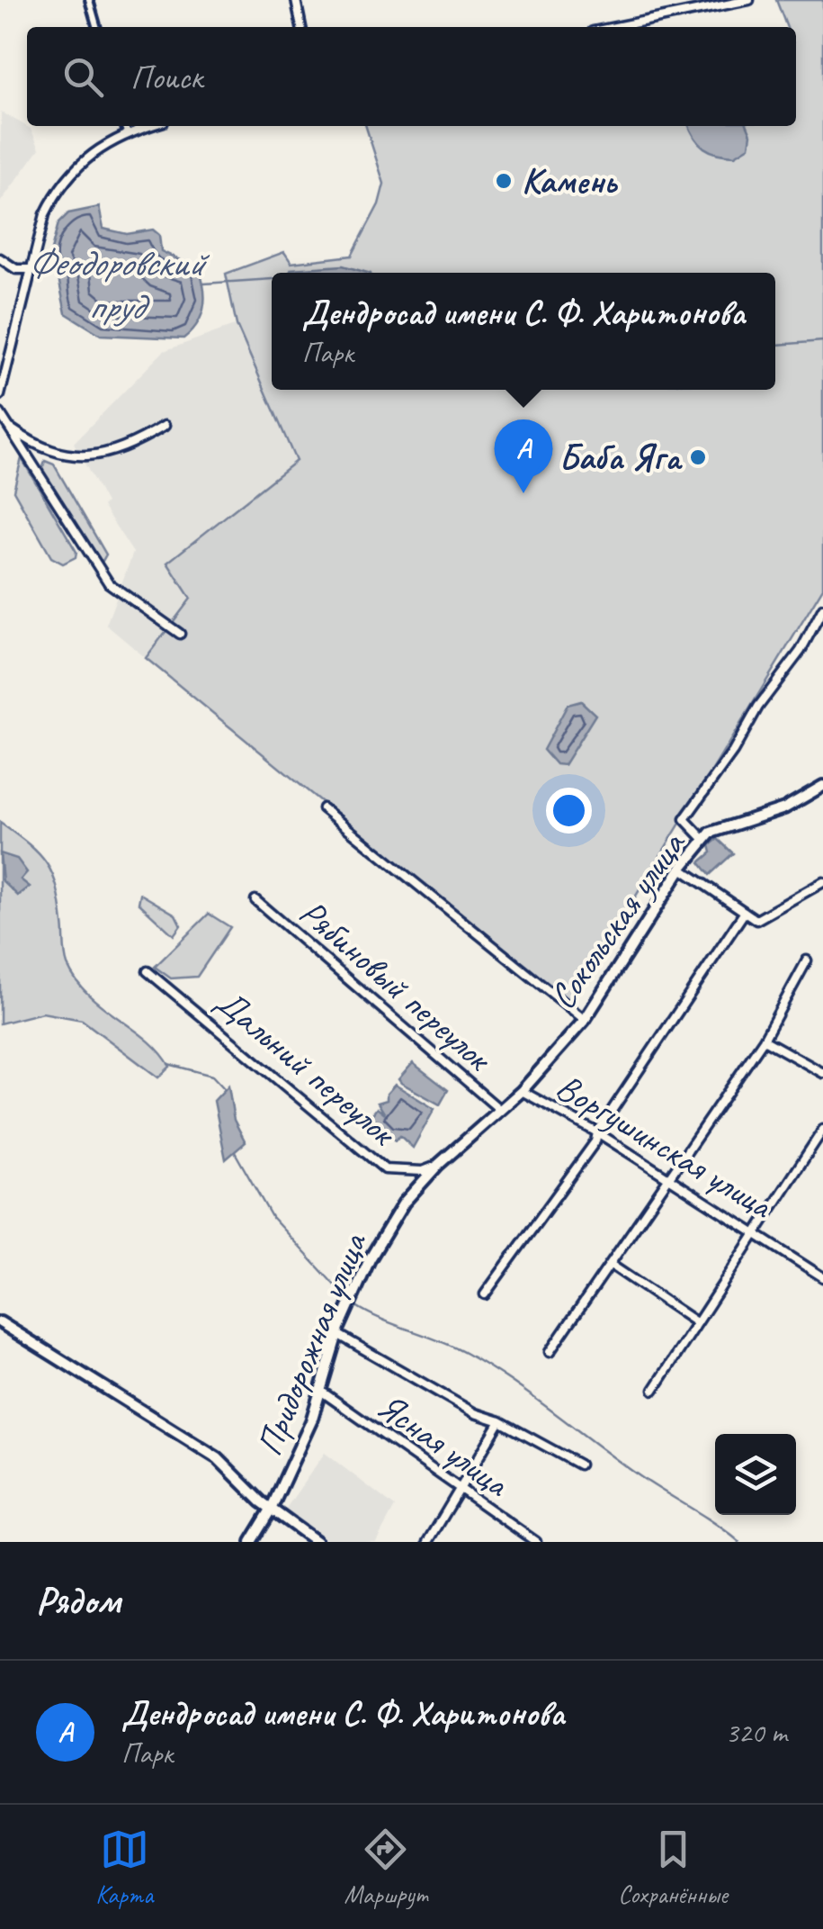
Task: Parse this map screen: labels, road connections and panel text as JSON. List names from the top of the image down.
{
  "streets": {
    "street": [
      "Сокольская улица",
      "Рябиновый переулок",
      "Дальний переулок",
      "Воргушинская улица",
      "Придорожная улица",
      "Ясная улица"
    ]
  },
  "crossings": [
    ["Сокольская улица", "Воргушинская улица"],
    ["Сокольская улица", "Придорожная улица"],
    ["Рябиновый переулок", "Придорожная улица"],
    ["Дальний переулок", "Придорожная улица"],
    ["Воргушинская улица", "Придорожная улица"],
    ["Придорожная улица", "Ясная улица"]
  ],
  "water": ["Феодоровский пруд"],
  "places": ["Камень", "Баба Яга"],
  "page": {
    "search": "Поиск",
    "popup": ["Дендросад имени С. Ф. Харитонова", "Парк"],
    "pins": "A",
    "heading": "Рядом",
    "list": [
      {
        "mark": "A",
        "name": "Дендросад имени С. Ф. Харитонова",
        "note": "Парк",
        "value": "320 m"
      }
    ],
    "nav": ["Карта", "Маршрут", "Сохранённые"]
  }
}
